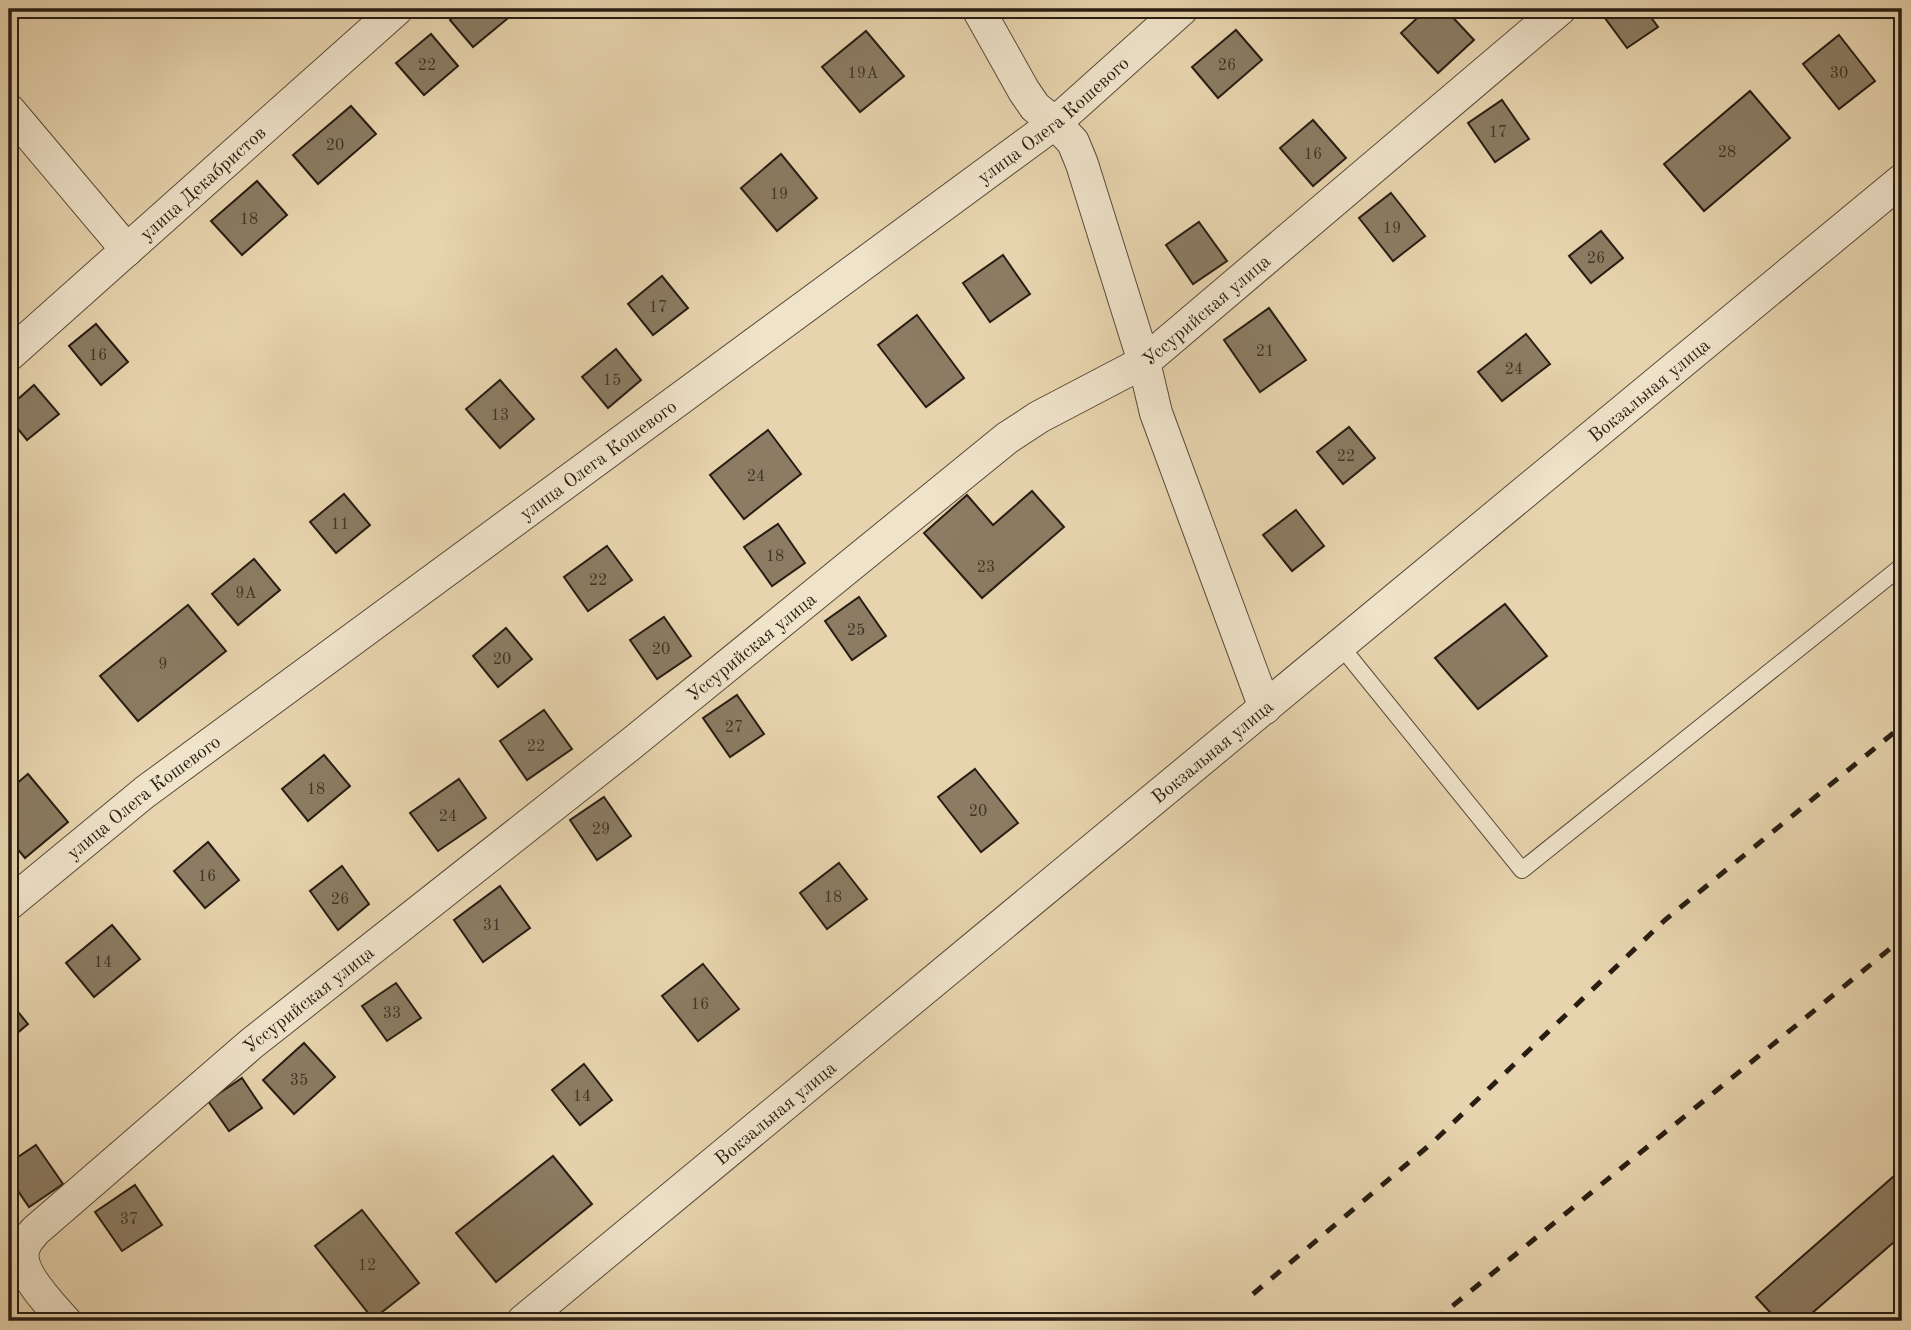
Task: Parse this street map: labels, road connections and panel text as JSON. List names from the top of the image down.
{
  "streets": {
    "street": [
      "улица Олега Кошевого",
      "улица Декабристов",
      "Уссурийская улица",
      "Вокзальная улица"
    ]
  },
  "house_numbers": [
    "22",
    "26",
    "19А",
    "30",
    "17",
    "20",
    "28",
    "16",
    "19",
    "18",
    "19",
    "26",
    "17",
    "21",
    "16",
    "24",
    "15",
    "13",
    "22",
    "24",
    "11",
    "18",
    "23",
    "22",
    "9А",
    "25",
    "20",
    "20",
    "9",
    "27",
    "22",
    "18",
    "20",
    "24",
    "29",
    "16",
    "18",
    "26",
    "31",
    "14",
    "16",
    "33",
    "35",
    "14",
    "37",
    "12"
  ]
}
